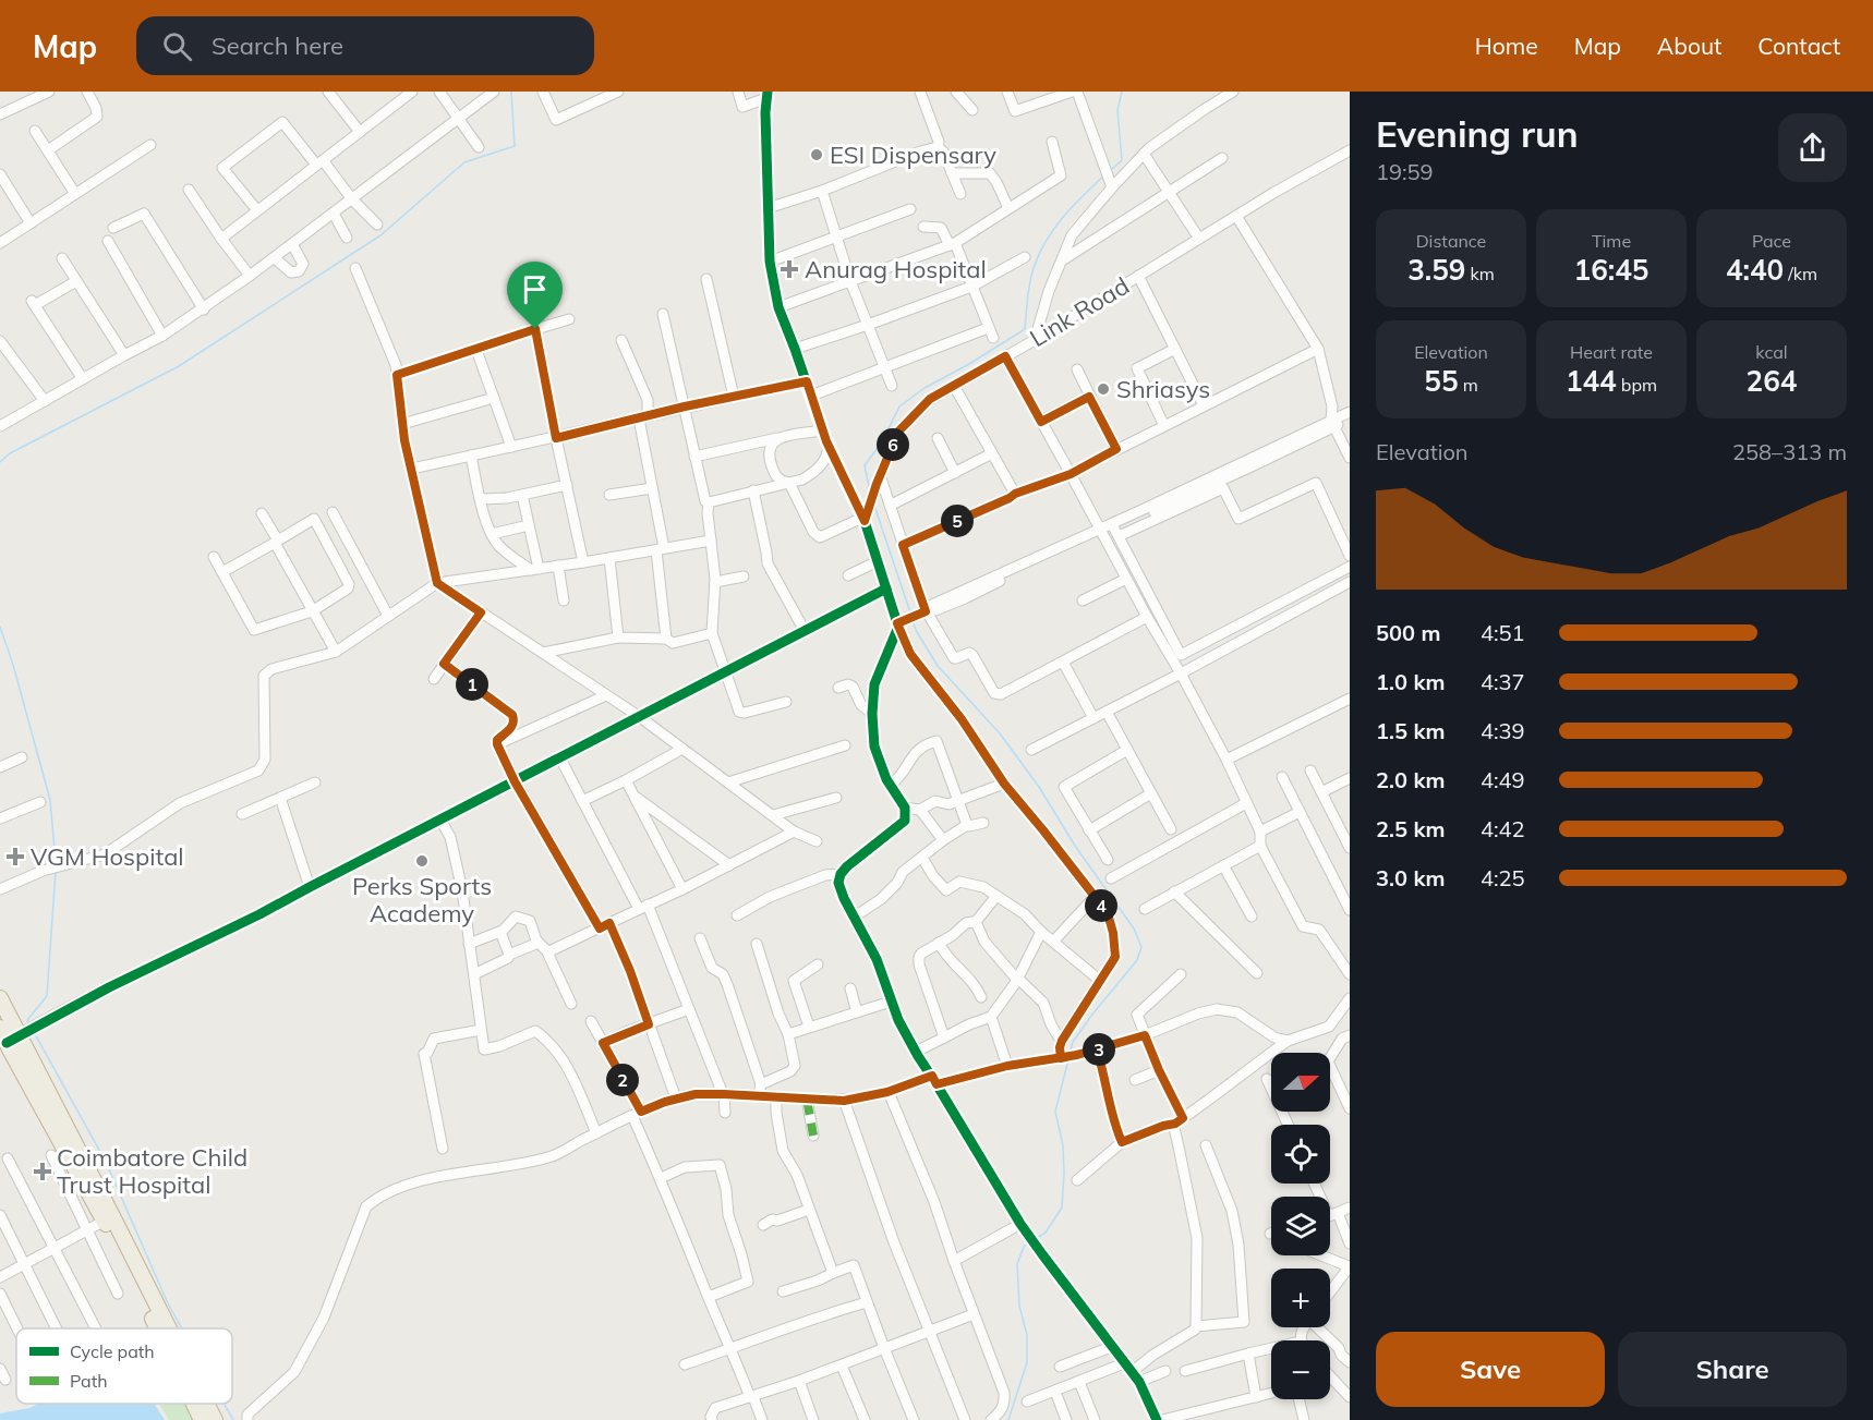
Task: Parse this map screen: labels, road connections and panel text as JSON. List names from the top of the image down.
{
  "streets": {
    "street": ["Link Road"]
  },
  "places": {
    "other": ["ESI Dispensary", "Shriasys", "Perks Sports Academy"],
    "health": ["Anurag Hospital", "VGM Hospital", "Coimbatore Child Trust Hospital"]
  },
  "legend": ["Cycle path", "Path"],
  "north": "right",
  "page": {
    "header": "Map",
    "search": "Search here",
    "nav": [
      "Home",
      "Map",
      "About",
      "Contact"
    ],
    "heading": ["Evening run", "19:59"],
    "stats": [
      ["Distance", "3.59 km"],
      ["Time", "16:45"],
      ["Pace", "4:40 /km"],
      ["Elevation", "55 m"],
      ["Heart rate", "144 bpm"],
      ["kcal", "264"]
    ],
    "chart": ["Elevation", "258–313 m"],
    "pins": [
      "6",
      "5",
      "1",
      "4",
      "3",
      "2"
    ],
    "list": [
      {
        "name": "500 m",
        "note": "4:51"
      },
      {
        "name": "1.0 km",
        "note": "4:37"
      },
      {
        "name": "1.5 km",
        "note": "4:39"
      },
      {
        "name": "2.0 km",
        "note": "4:49"
      },
      {
        "name": "2.5 km",
        "note": "4:42"
      },
      {
        "name": "3.0 km",
        "note": "4:25"
      }
    ],
    "map_buttons": ["+", "−"],
    "buttons": ["Save", "Share"]
  }
}
